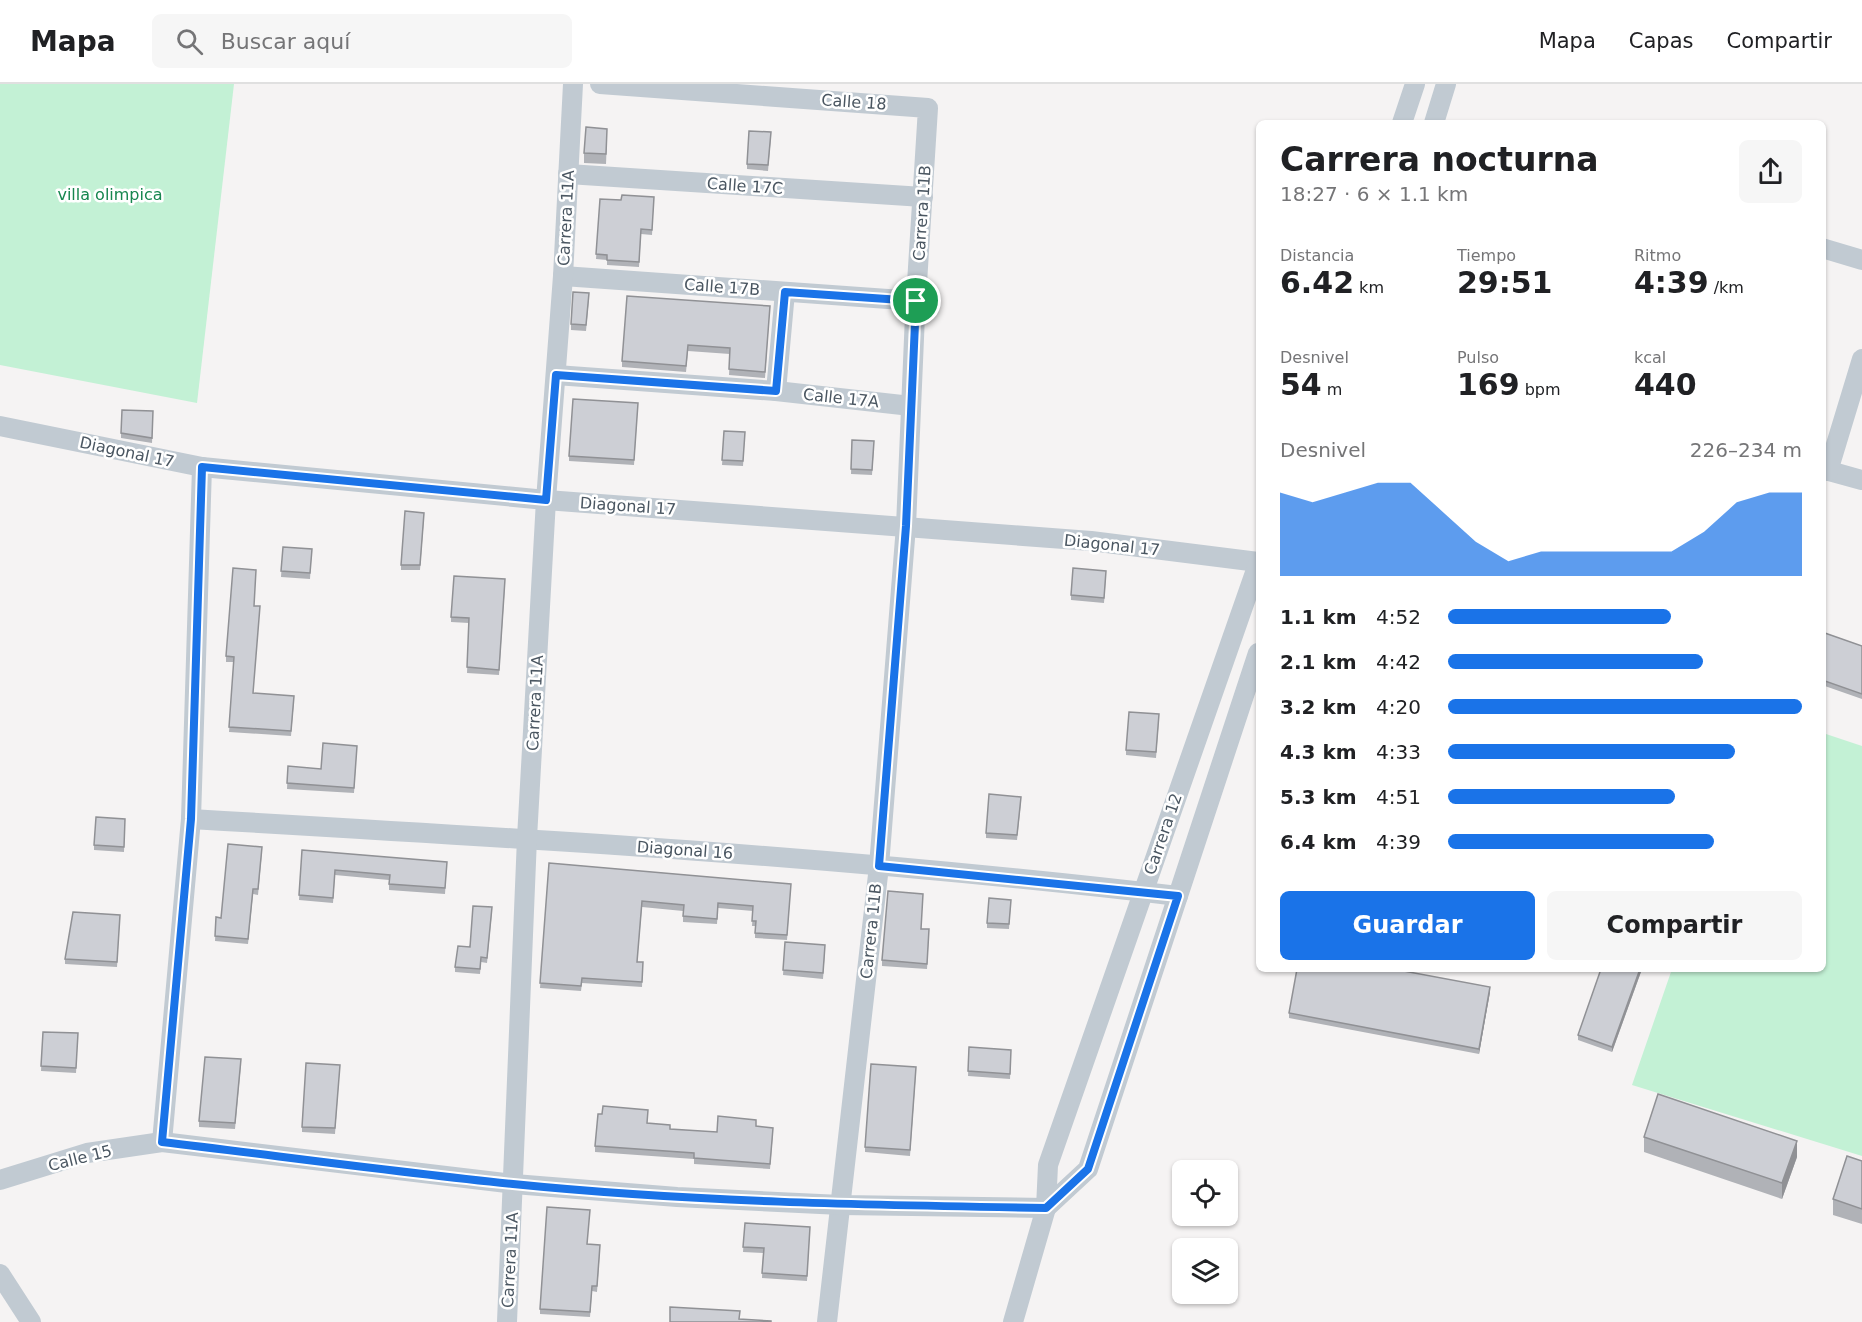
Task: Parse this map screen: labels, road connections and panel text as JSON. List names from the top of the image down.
{
  "streets": {
    "street": [
      "Calle 18",
      "Calle 17C",
      "Carrera 11B",
      "Carrera 11A",
      "Calle 17B",
      "Calle 17A",
      "Diagonal 17",
      "Carrera 12",
      "Diagonal 16",
      "Calle 15"
    ]
  },
  "crossings": [
    ["Calle 18", "Carrera 11B"],
    ["Calle 17C", "Carrera 11B"],
    ["Calle 17C", "Carrera 11A"],
    ["Carrera 11B", "Calle 17B"],
    ["Carrera 11B", "Calle 17A"],
    ["Carrera 11B", "Diagonal 17"],
    ["Carrera 11B", "Diagonal 16"],
    ["Carrera 11B", "Calle 15"],
    ["Carrera 11A", "Calle 17B"],
    ["Carrera 11A", "Calle 17A"],
    ["Carrera 11A", "Diagonal 17"],
    ["Carrera 11A", "Diagonal 16"],
    ["Carrera 11A", "Calle 15"],
    ["Carrera 12", "Diagonal 16"],
    ["Carrera 12", "Calle 15"]
  ],
  "parks": ["villa olimpica"],
  "page": {
    "header": "Mapa",
    "search": "Buscar aquí",
    "nav": ["Mapa", "Capas", "Compartir"],
    "heading": ["Carrera nocturna", "18:27 · 6 × 1.1 km"],
    "stats": [
      ["Distancia", "6.42 km"],
      ["Tiempo", "29:51"],
      ["Ritmo", "4:39 /km"],
      ["Desnivel", "54 m"],
      ["Pulso", "169 bpm"],
      ["kcal", "440"]
    ],
    "chart": ["Desnivel", "226–234 m"],
    "list": [
      {
        "name": "1.1 km",
        "note": "4:52"
      },
      {
        "name": "2.1 km",
        "note": "4:42"
      },
      {
        "name": "3.2 km",
        "note": "4:20"
      },
      {
        "name": "4.3 km",
        "note": "4:33"
      },
      {
        "name": "5.3 km",
        "note": "4:51"
      },
      {
        "name": "6.4 km",
        "note": "4:39"
      }
    ],
    "buttons": ["Guardar", "Compartir"]
  }
}
